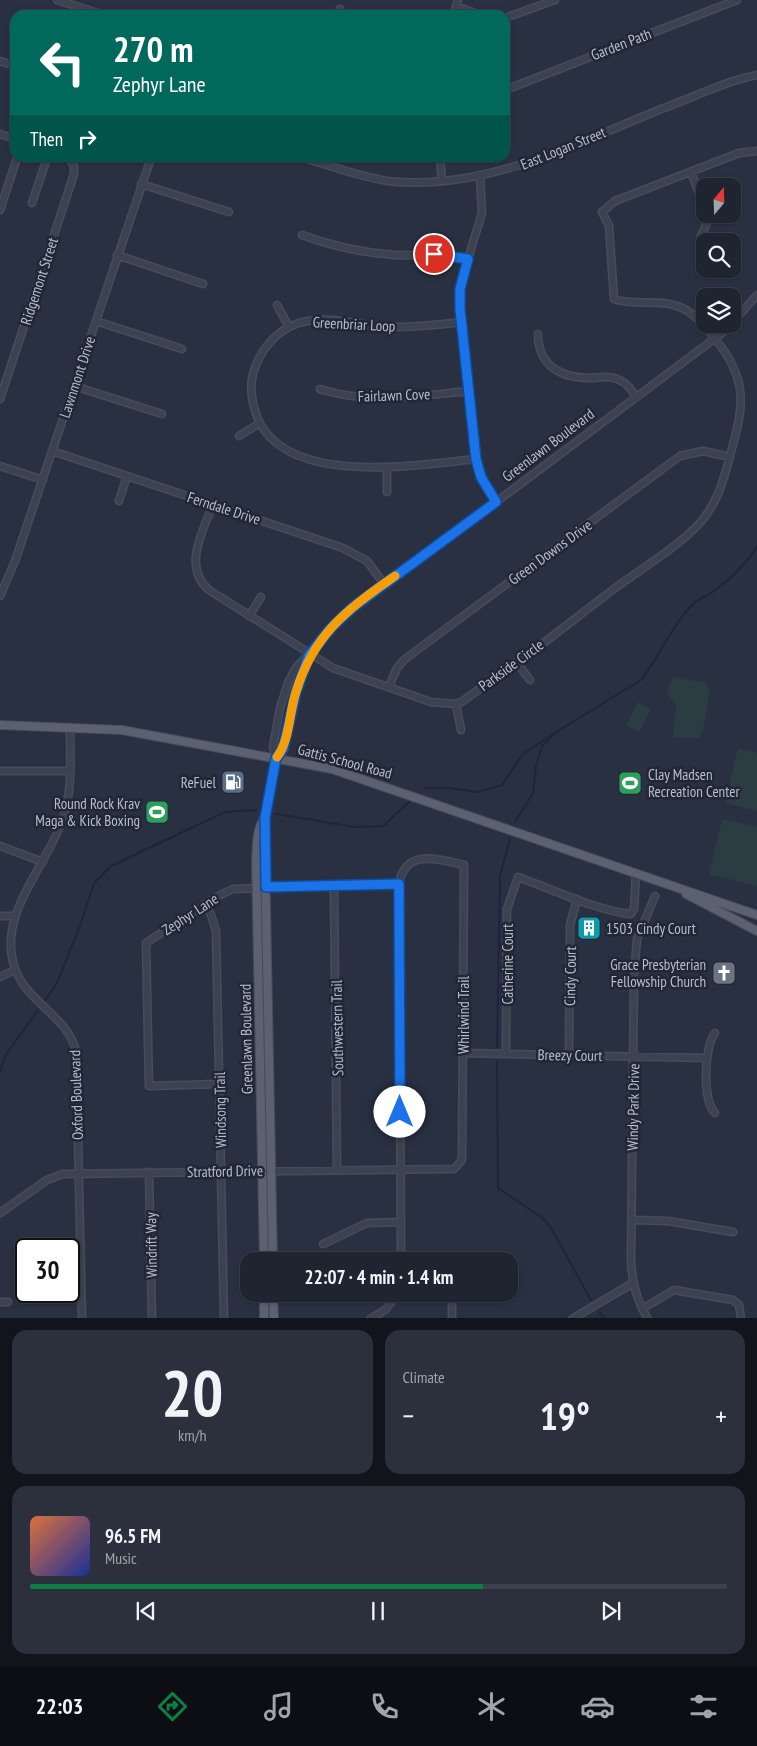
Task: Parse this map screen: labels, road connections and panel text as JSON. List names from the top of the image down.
{
  "streets": {
    "main road": ["Greenlawn Boulevard", "Gattis School Road"],
    "street": [
      "Garden Path",
      "East Logan Street",
      "Ridgemont Street",
      "Greenbriar Loop",
      "Lawnmont Drive",
      "Fairlawn Cove",
      "Ferndale Drive",
      "Green Downs Drive",
      "Parkside Circle",
      "Zephyr Lane",
      "Catherine Court",
      "Cindy Court",
      "Whirlwind Trail",
      "Southwestern Trail",
      "Breezy Court",
      "Oxford Boulevard",
      "Windy Park Drive",
      "Windsong Trail",
      "Stratford Drive",
      "Windrift Way"
    ]
  },
  "crossings": [
    ["Lawnmont Drive", "Ferndale Drive"],
    ["Greenlawn Boulevard", "Ferndale Drive"],
    ["Greenlawn Boulevard", "Parkside Circle"],
    ["Greenlawn Boulevard", "Gattis School Road"],
    ["Greenlawn Boulevard", "Zephyr Lane"],
    ["Greenlawn Boulevard", "Stratford Drive"],
    ["Green Downs Drive", "Parkside Circle"],
    ["Gattis School Road", "Oxford Boulevard"],
    ["Zephyr Lane", "Whirlwind Trail"],
    ["Zephyr Lane", "Southwestern Trail"],
    ["Zephyr Lane", "Windsong Trail"],
    ["Catherine Court", "Cindy Court"],
    ["Catherine Court", "Breezy Court"],
    ["Cindy Court", "Breezy Court"],
    ["Whirlwind Trail", "Breezy Court"],
    ["Whirlwind Trail", "Stratford Drive"],
    ["Southwestern Trail", "Stratford Drive"],
    ["Breezy Court", "Windy Park Drive"],
    ["Oxford Boulevard", "Stratford Drive"],
    ["Windsong Trail", "Stratford Drive"],
    ["Stratford Drive", "Windrift Way"]
  ],
  "places": {
    "fuel station": ["ReFuel"],
    "sports": ["Clay Madsen Recreation Center", "Round Rock Krav Maga & Kick Boxing"],
    "building": ["1503 Cindy Court"],
    "church": ["Grace Presbyterian Fellowship Church"]
  },
  "north": "top",
  "page": {
    "turn": ["270 m", "Zephyr Lane"],
    "then": "Then",
    "limit": "30",
    "trip": "22:07 · 4 min · 1.4 km",
    "tile": [
      ["20", "km/h"],
      "Climate"
    ],
    "heat": ["−", "19°", "+"],
    "song": ["96.5 FM", "Music"],
    "tabs": "22:03"
  }
}
